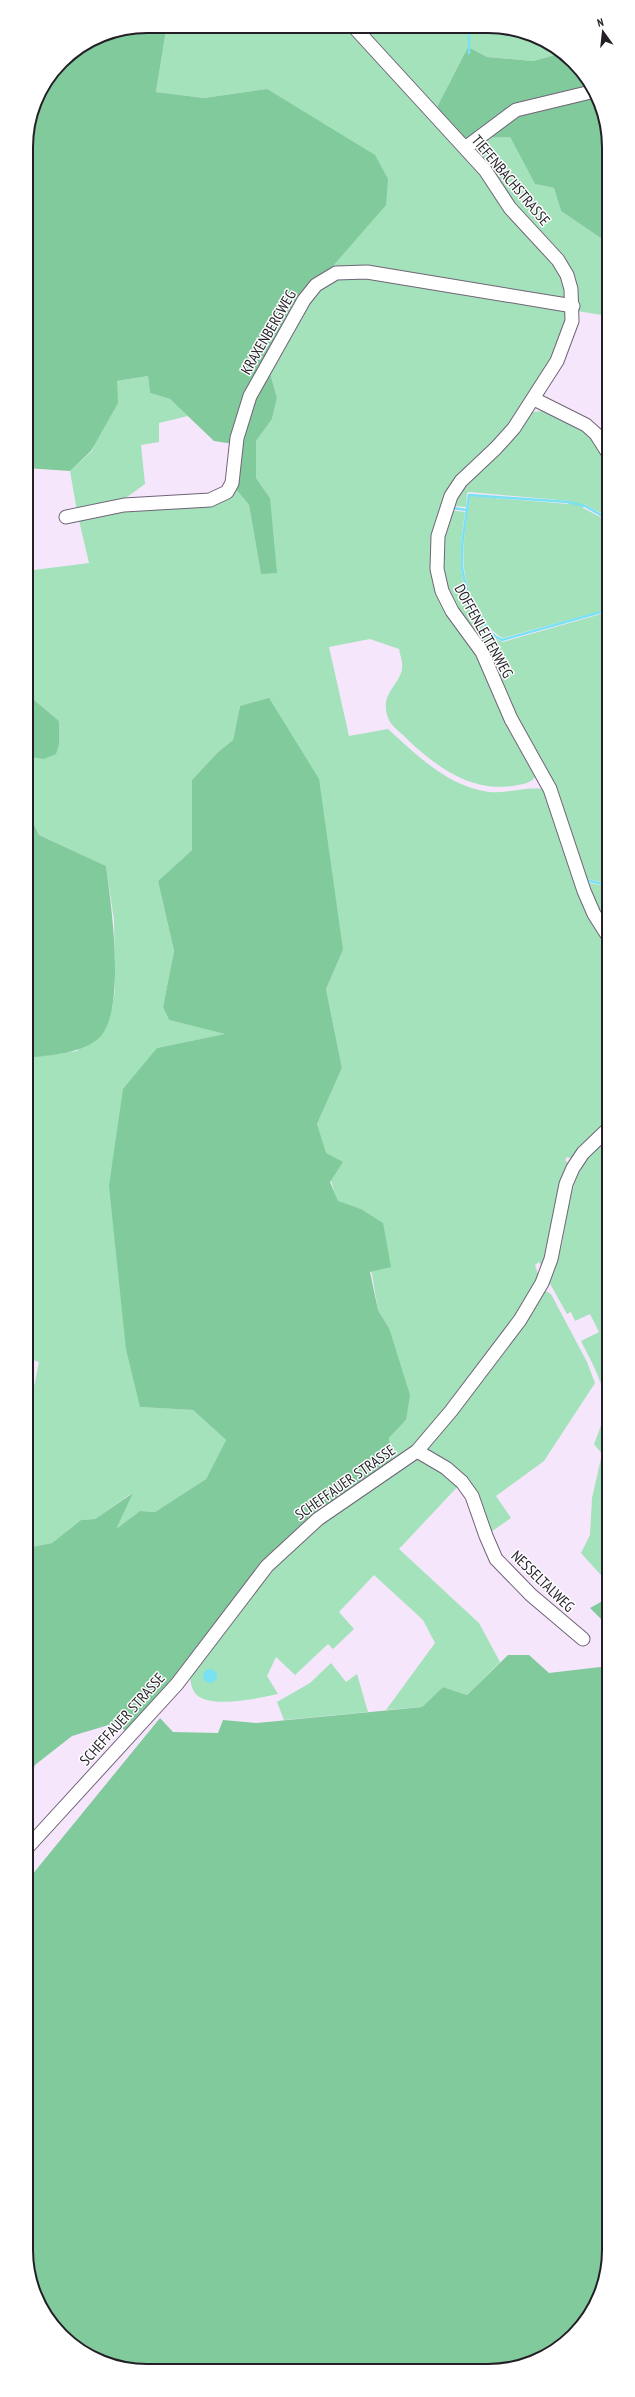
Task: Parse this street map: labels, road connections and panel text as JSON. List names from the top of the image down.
{
  "streets": {
    "street": [
      "TIEFENBACHSTRASSE",
      "KRAXENBERGWEG",
      "DOFFENLEITENWEG",
      "SCHEFFAUER STRASSE",
      "NESSELTALWEG"
    ]
  },
  "crossings": [
    ["TIEFENBACHSTRASSE", "KRAXENBERGWEG"],
    ["TIEFENBACHSTRASSE", "DOFFENLEITENWEG"],
    ["SCHEFFAUER STRASSE", "NESSELTALWEG"]
  ],
  "north": "top"
}
